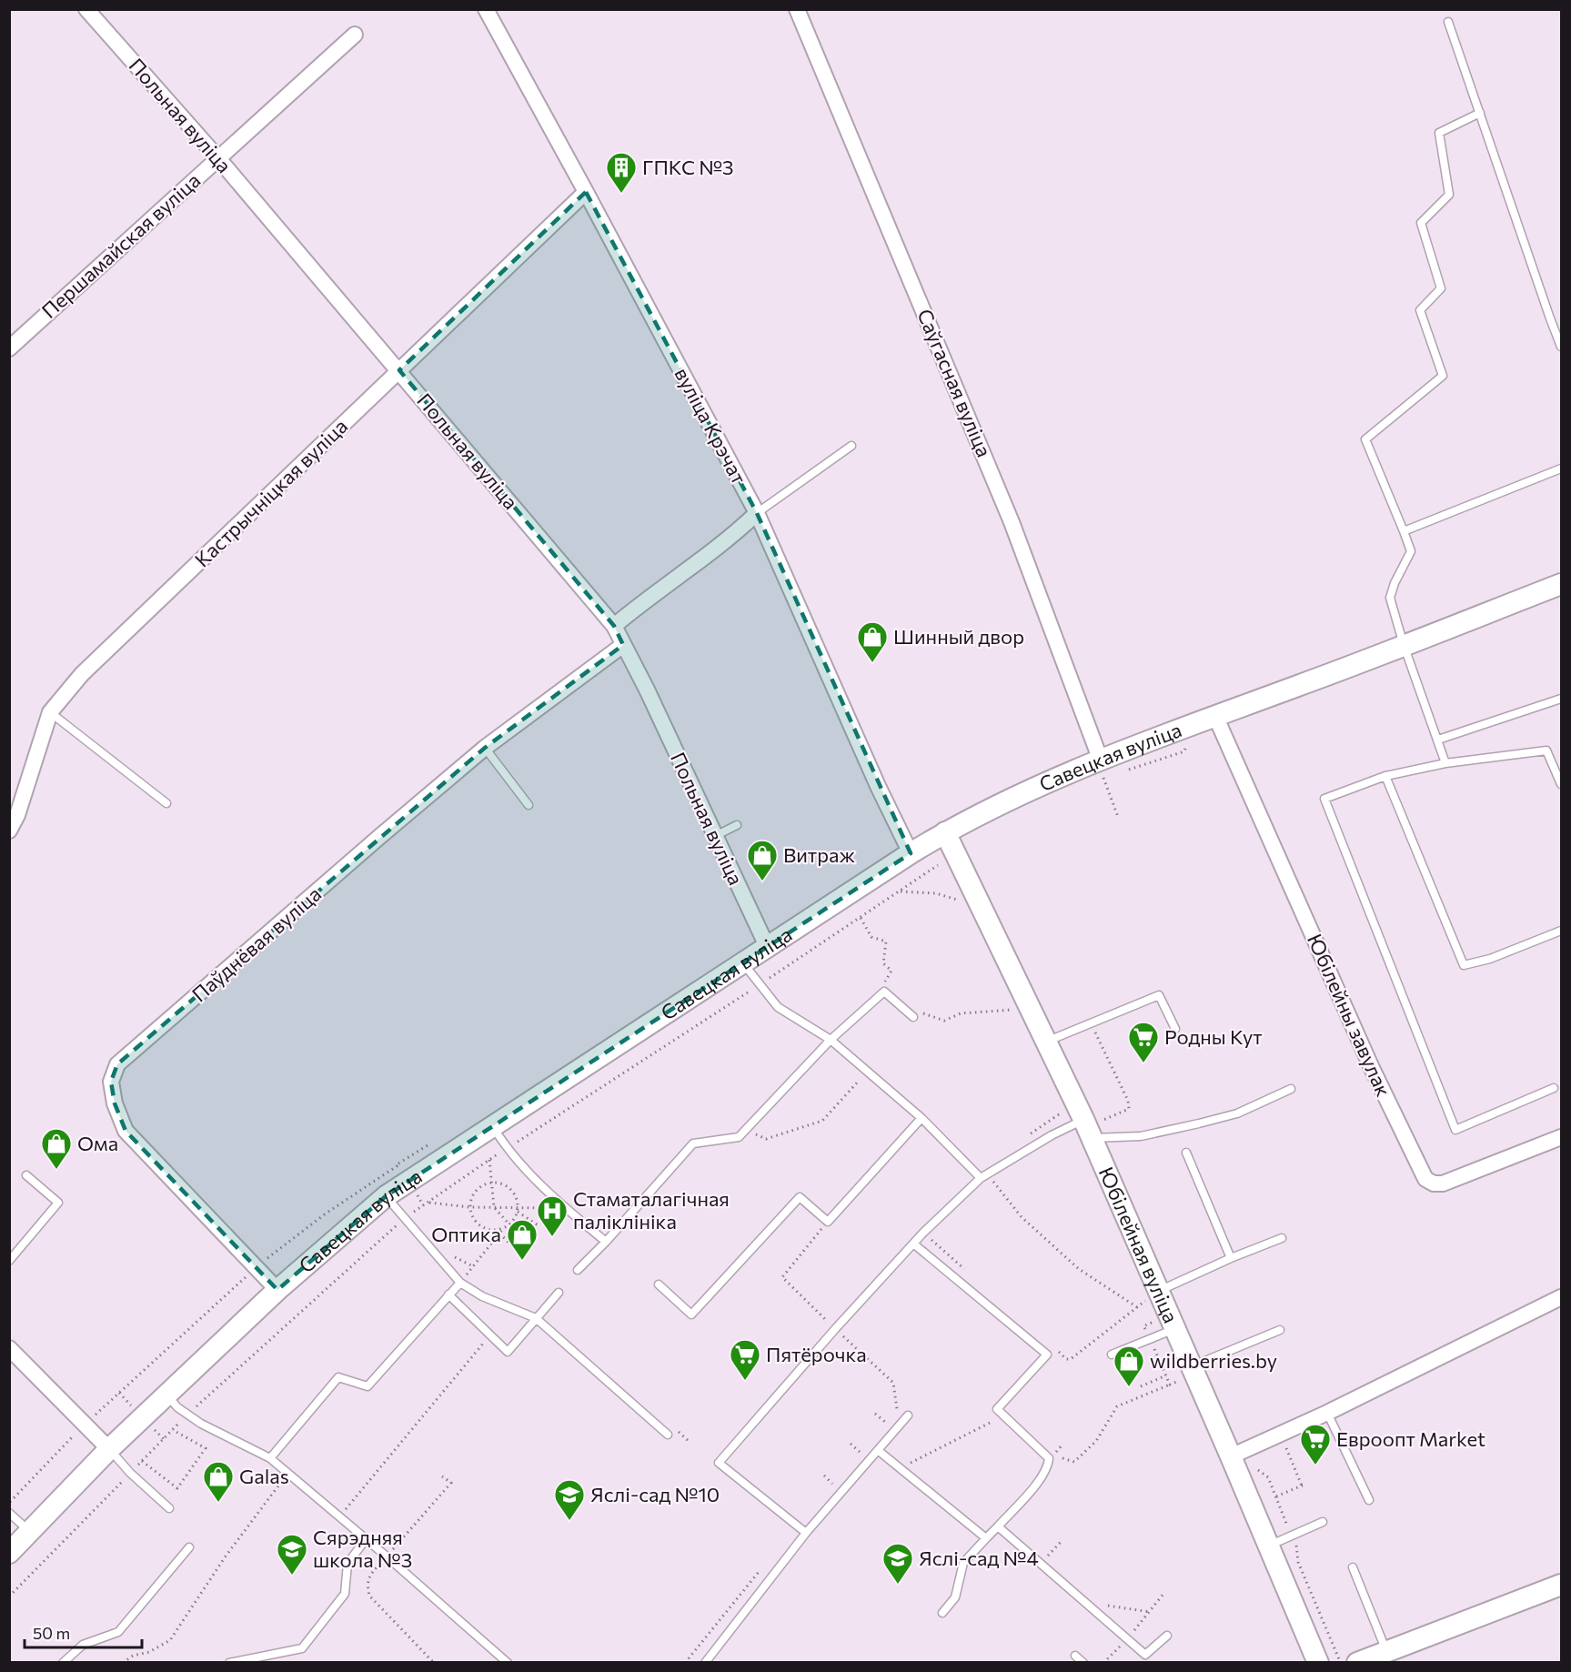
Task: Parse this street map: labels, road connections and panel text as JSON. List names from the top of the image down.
{
  "streets": {
    "street": [
      "Польная вуліца",
      "Першамайская вуліца",
      "Саўгасная вуліца",
      "вуліца Крэчат",
      "Кастрычніцкая вуліца",
      "Савецкая вуліца",
      "Паўднёвая вуліца",
      "Юбілейны завулак",
      "Юбілейная вуліца"
    ]
  },
  "crossings": [
    ["Польная вуліца", "Першамайская вуліца"],
    ["Польная вуліца", "Кастрычніцкая вуліца"],
    ["Польная вуліца", "Савецкая вуліца"],
    ["Польная вуліца", "Паўднёвая вуліца"],
    ["Саўгасная вуліца", "Савецкая вуліца"],
    ["вуліца Крэчат", "Кастрычніцкая вуліца"],
    ["вуліца Крэчат", "Савецкая вуліца"],
    ["Савецкая вуліца", "Паўднёвая вуліца"],
    ["Савецкая вуліца", "Юбілейны завулак"],
    ["Савецкая вуліца", "Юбілейная вуліца"]
  ],
  "places": {
    "building": ["ГПКС №3"],
    "shop": [
      "Шинный двор",
      "Витраж",
      "Ома",
      "Оптика",
      "wildberries.by",
      "Galas"
    ],
    "supermarket": ["Родны Кут", "Пятёрочка", "Евроопт Market"],
    "hospital": ["Стаматалагічная паліклініка"],
    "school or university": ["Яслі-сад №10", "Сярэдняя школа №3", "Яслі-сад №4"]
  },
  "scale_bar": "50 m"
}
